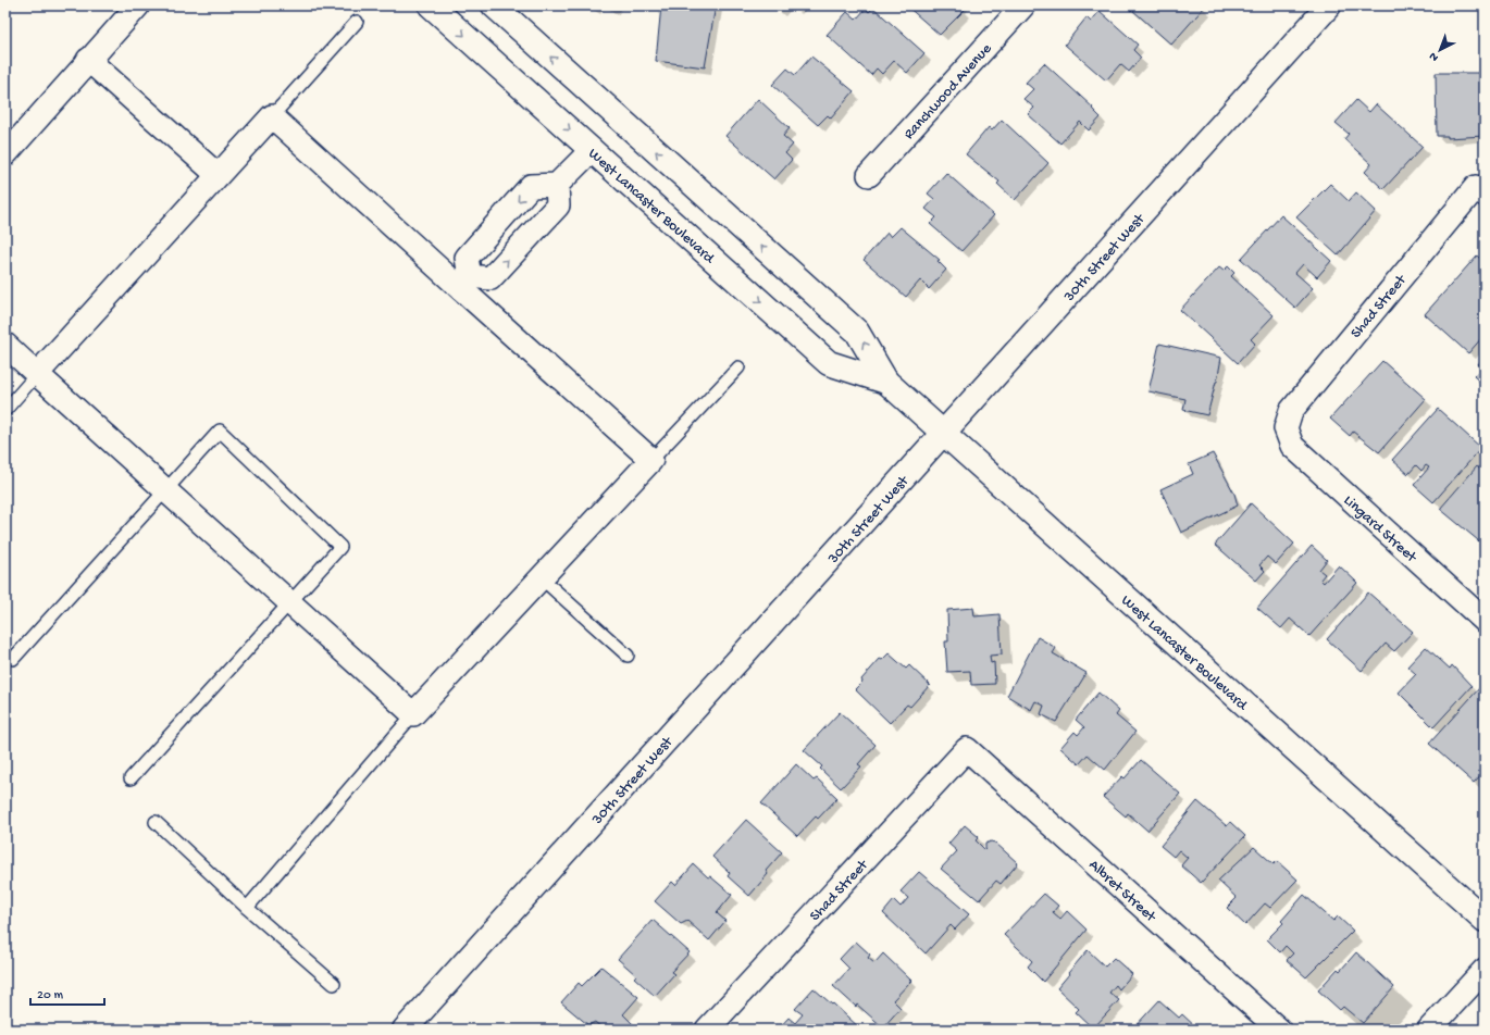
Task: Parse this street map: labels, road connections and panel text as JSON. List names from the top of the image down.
{
  "streets": {
    "street": [
      "Ranchwood Avenue",
      "West Lancaster Boulevard",
      "30th Street West",
      "Shad Street",
      "Lingard Street",
      "Albret Street"
    ]
  },
  "crossings": [
    ["West Lancaster Boulevard", "30th Street West"],
    ["Shad Street", "Lingard Street"],
    ["Shad Street", "Albret Street"]
  ],
  "scale_bar": "20 m",
  "north": "bottom left"
}
